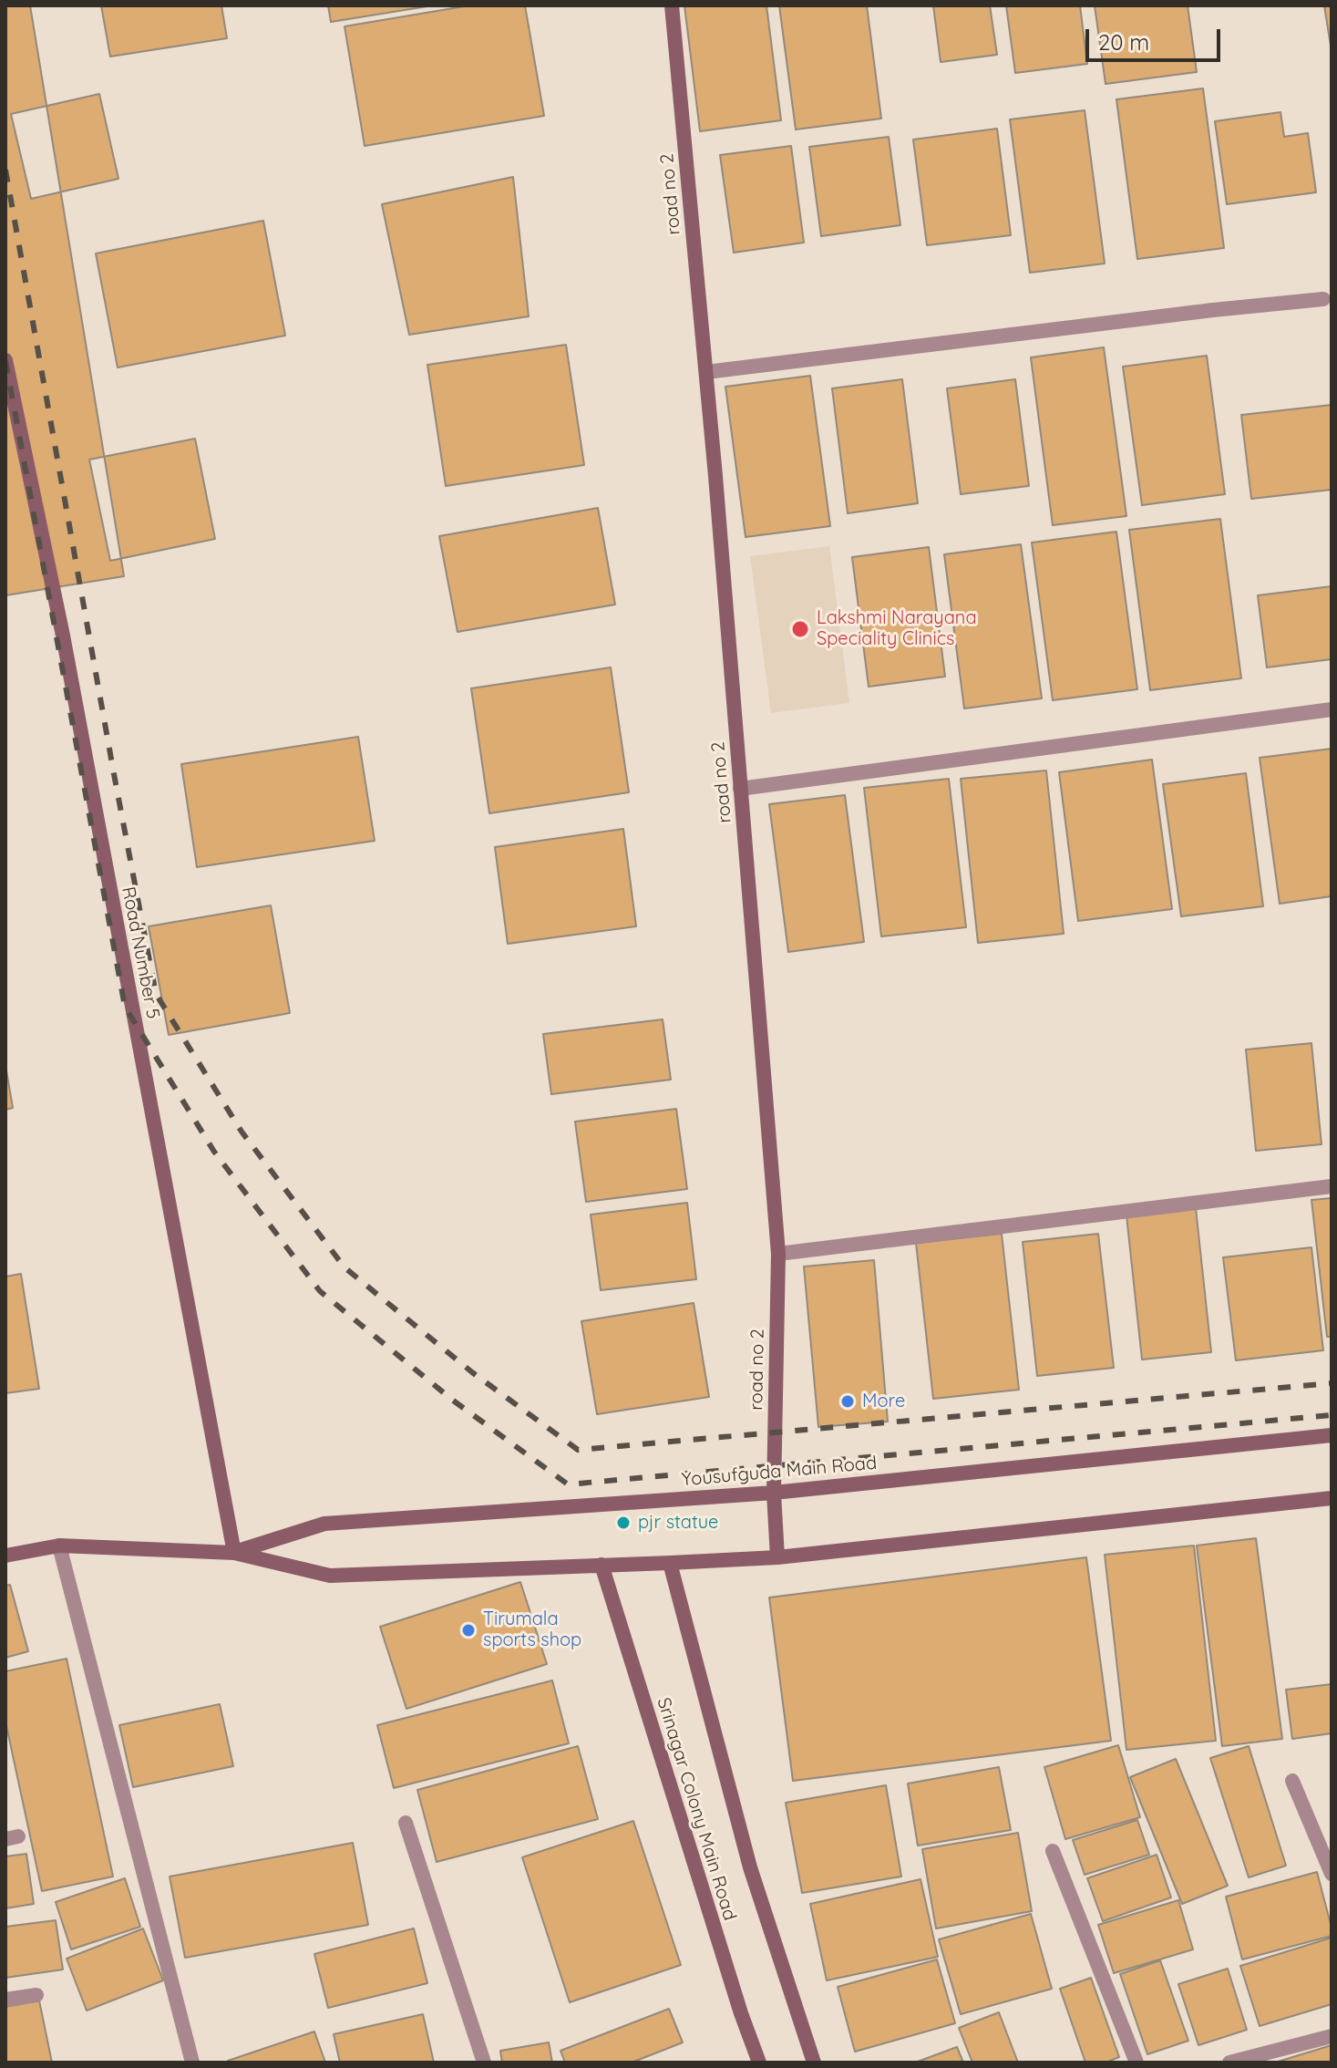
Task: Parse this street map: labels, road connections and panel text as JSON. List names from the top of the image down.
{
  "streets": {
    "main road": [
      "road no 2",
      "Road Number 5",
      "Yousufguda Main Road",
      "Srinagar Colony Main Road"
    ]
  },
  "crossings": [
    ["road no 2", "Yousufguda Main Road"],
    ["Road Number 5", "Yousufguda Main Road"]
  ],
  "places": [
    "Lakshmi Narayana Speciality Clinics",
    "More",
    "pjr statue",
    "Tirumala sports shop"
  ],
  "scale_bar": "20 m"
}
